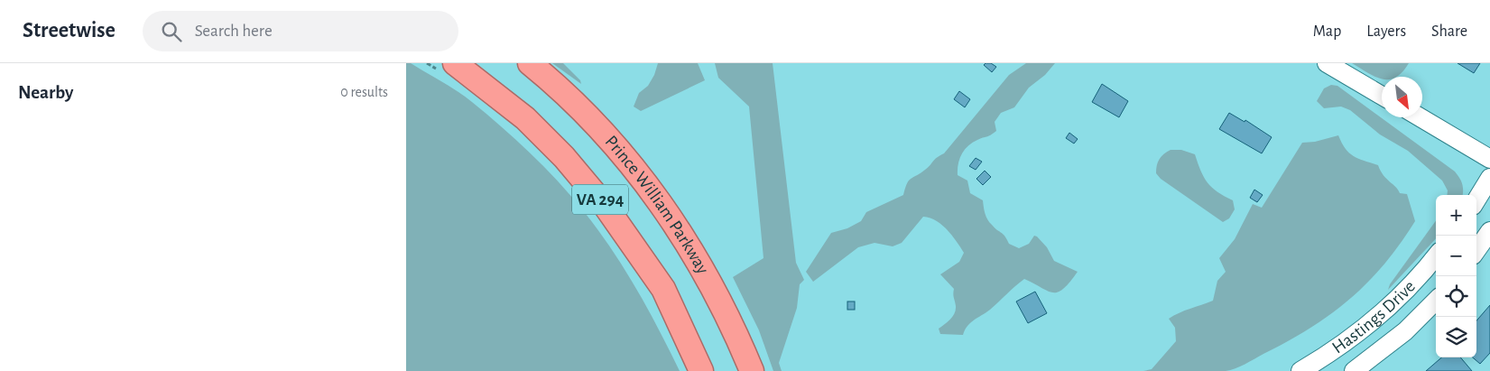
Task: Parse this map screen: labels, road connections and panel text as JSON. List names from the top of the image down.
{
  "streets": {
    "highway": ["VA 294", "Prince William Parkway"],
    "street": ["Hastings Drive"]
  },
  "north": "bottom right",
  "page": {
    "header": "Streetwise",
    "search": "Search here",
    "nav": ["Map", "Layers", "Share"],
    "heading": ["Nearby", "0 results"],
    "map_buttons": ["+", "−"]
  }
}
